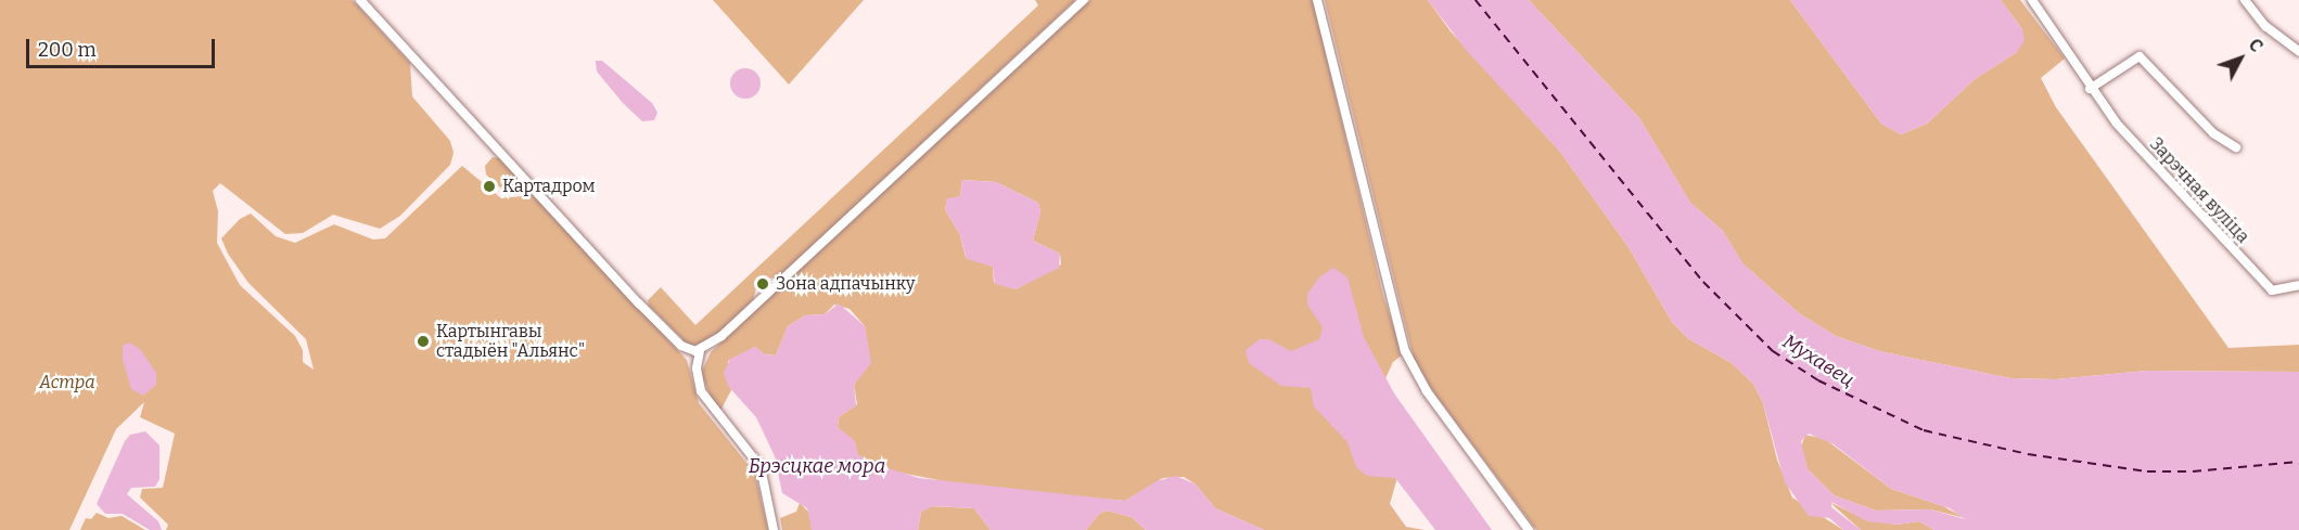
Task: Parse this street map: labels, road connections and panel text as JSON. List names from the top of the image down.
{
  "streets": {
    "street": ["Зарэчная вуліца"]
  },
  "water": ["Мухавец", "Брэсцкае мора"],
  "parks": ["Астра"],
  "places": ["Картадром", "Зона адпачынку", "Картынгавы стадыён \"Альянс\""],
  "scale_bar": "200 m",
  "north": "top right"
}
